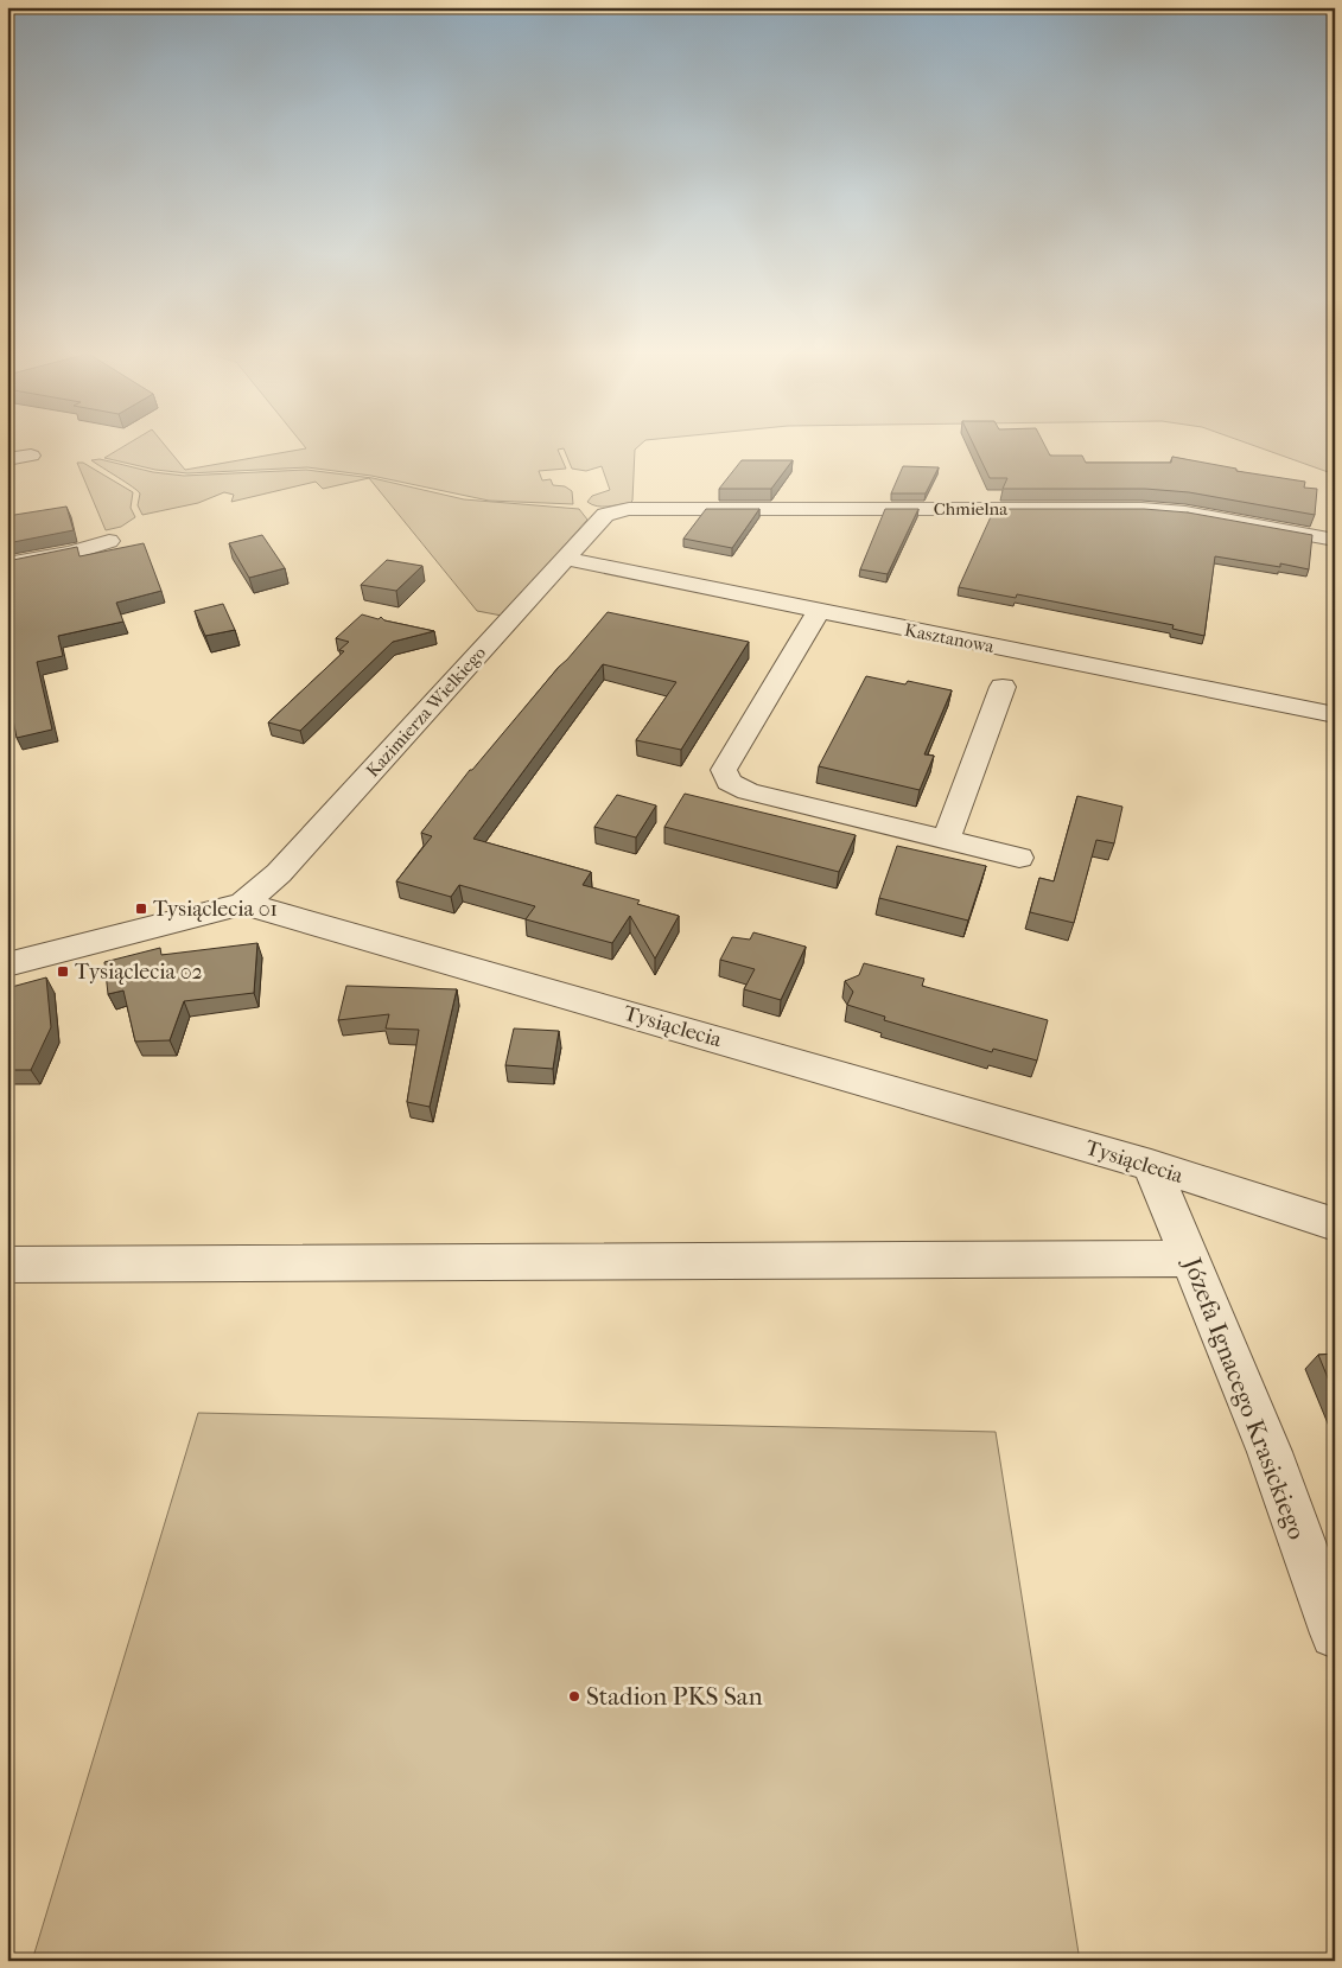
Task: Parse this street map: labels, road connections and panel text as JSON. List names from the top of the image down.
{
  "streets": {
    "street": [
      "Chmielna",
      "Kasztanowa",
      "Kazimierza Wielkiego",
      "Tysiąclecia",
      "Józefa Ignacego Krasickiego"
    ]
  },
  "crossings": [
    ["Chmielna", "Kazimierza Wielkiego"],
    ["Kasztanowa", "Kazimierza Wielkiego"],
    ["Kazimierza Wielkiego", "Tysiąclecia"],
    ["Tysiąclecia", "Józefa Ignacego Krasickiego"]
  ],
  "places": {
    "transit": ["Tysiąclecia 01", "Tysiąclecia 02"],
    "other": ["Stadion PKS San"]
  }
}
